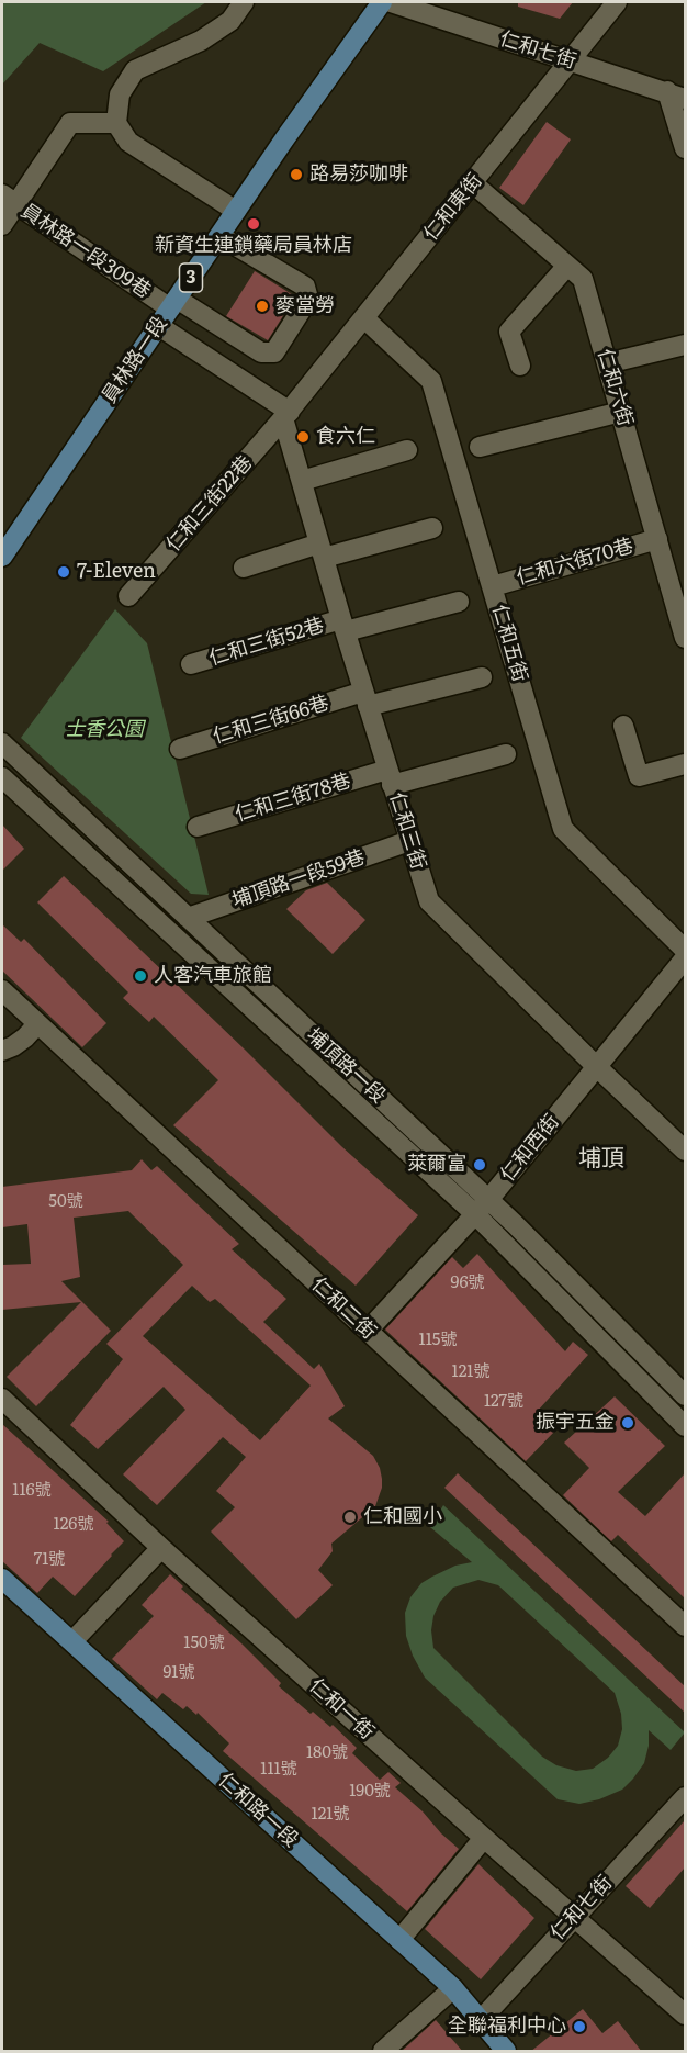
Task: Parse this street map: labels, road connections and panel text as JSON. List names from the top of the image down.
{
  "streets": {
    "main road": ["3", "員林路一段", "仁和路一段"],
    "street": [
      "仁和七街",
      "仁和東街",
      "員林路一段309巷",
      "仁和六街",
      "仁和三街22巷",
      "仁和六街70巷",
      "仁和三街52巷",
      "仁和五街",
      "仁和三街66巷",
      "仁和三街78巷",
      "仁和三街",
      "埔頂路一段59巷",
      "埔頂路一段",
      "仁和西街",
      "仁和二街",
      "仁和一街"
    ]
  },
  "crossings": [
    ["仁和七街", "仁和東街"],
    ["仁和七街", "仁和一街"],
    ["仁和七街", "仁和路一段"],
    ["仁和東街", "仁和六街"],
    ["仁和東街", "仁和三街22巷"],
    ["仁和東街", "仁和五街"],
    ["仁和東街", "仁和三街"],
    ["員林路一段309巷", "員林路一段"],
    ["仁和六街", "仁和六街70巷"],
    ["仁和三街22巷", "仁和三街"],
    ["仁和六街70巷", "仁和五街"],
    ["仁和三街52巷", "仁和三街"],
    ["仁和三街66巷", "仁和三街"],
    ["仁和三街78巷", "仁和三街"],
    ["仁和三街", "埔頂路一段59巷"],
    ["仁和三街", "仁和西街"],
    ["埔頂路一段59巷", "埔頂路一段"],
    ["埔頂路一段", "仁和西街"],
    ["仁和西街", "仁和二街"]
  ],
  "districts": ["埔頂"],
  "parks": ["士香公園"],
  "places": [
    "路易莎咖啡",
    "新資生連鎖藥局員林店",
    "麥當勞",
    "食六仁",
    "7-Eleven",
    "人客汽車旅館",
    "萊爾富",
    "振宇五金",
    "仁和國小",
    "全聯福利中心"
  ],
  "house_numbers": [
    "50號",
    "96號",
    "115號",
    "121號",
    "127號",
    "116號",
    "126號",
    "71號",
    "150號",
    "91號",
    "180號",
    "111號",
    "190號",
    "121號"
  ]
}
